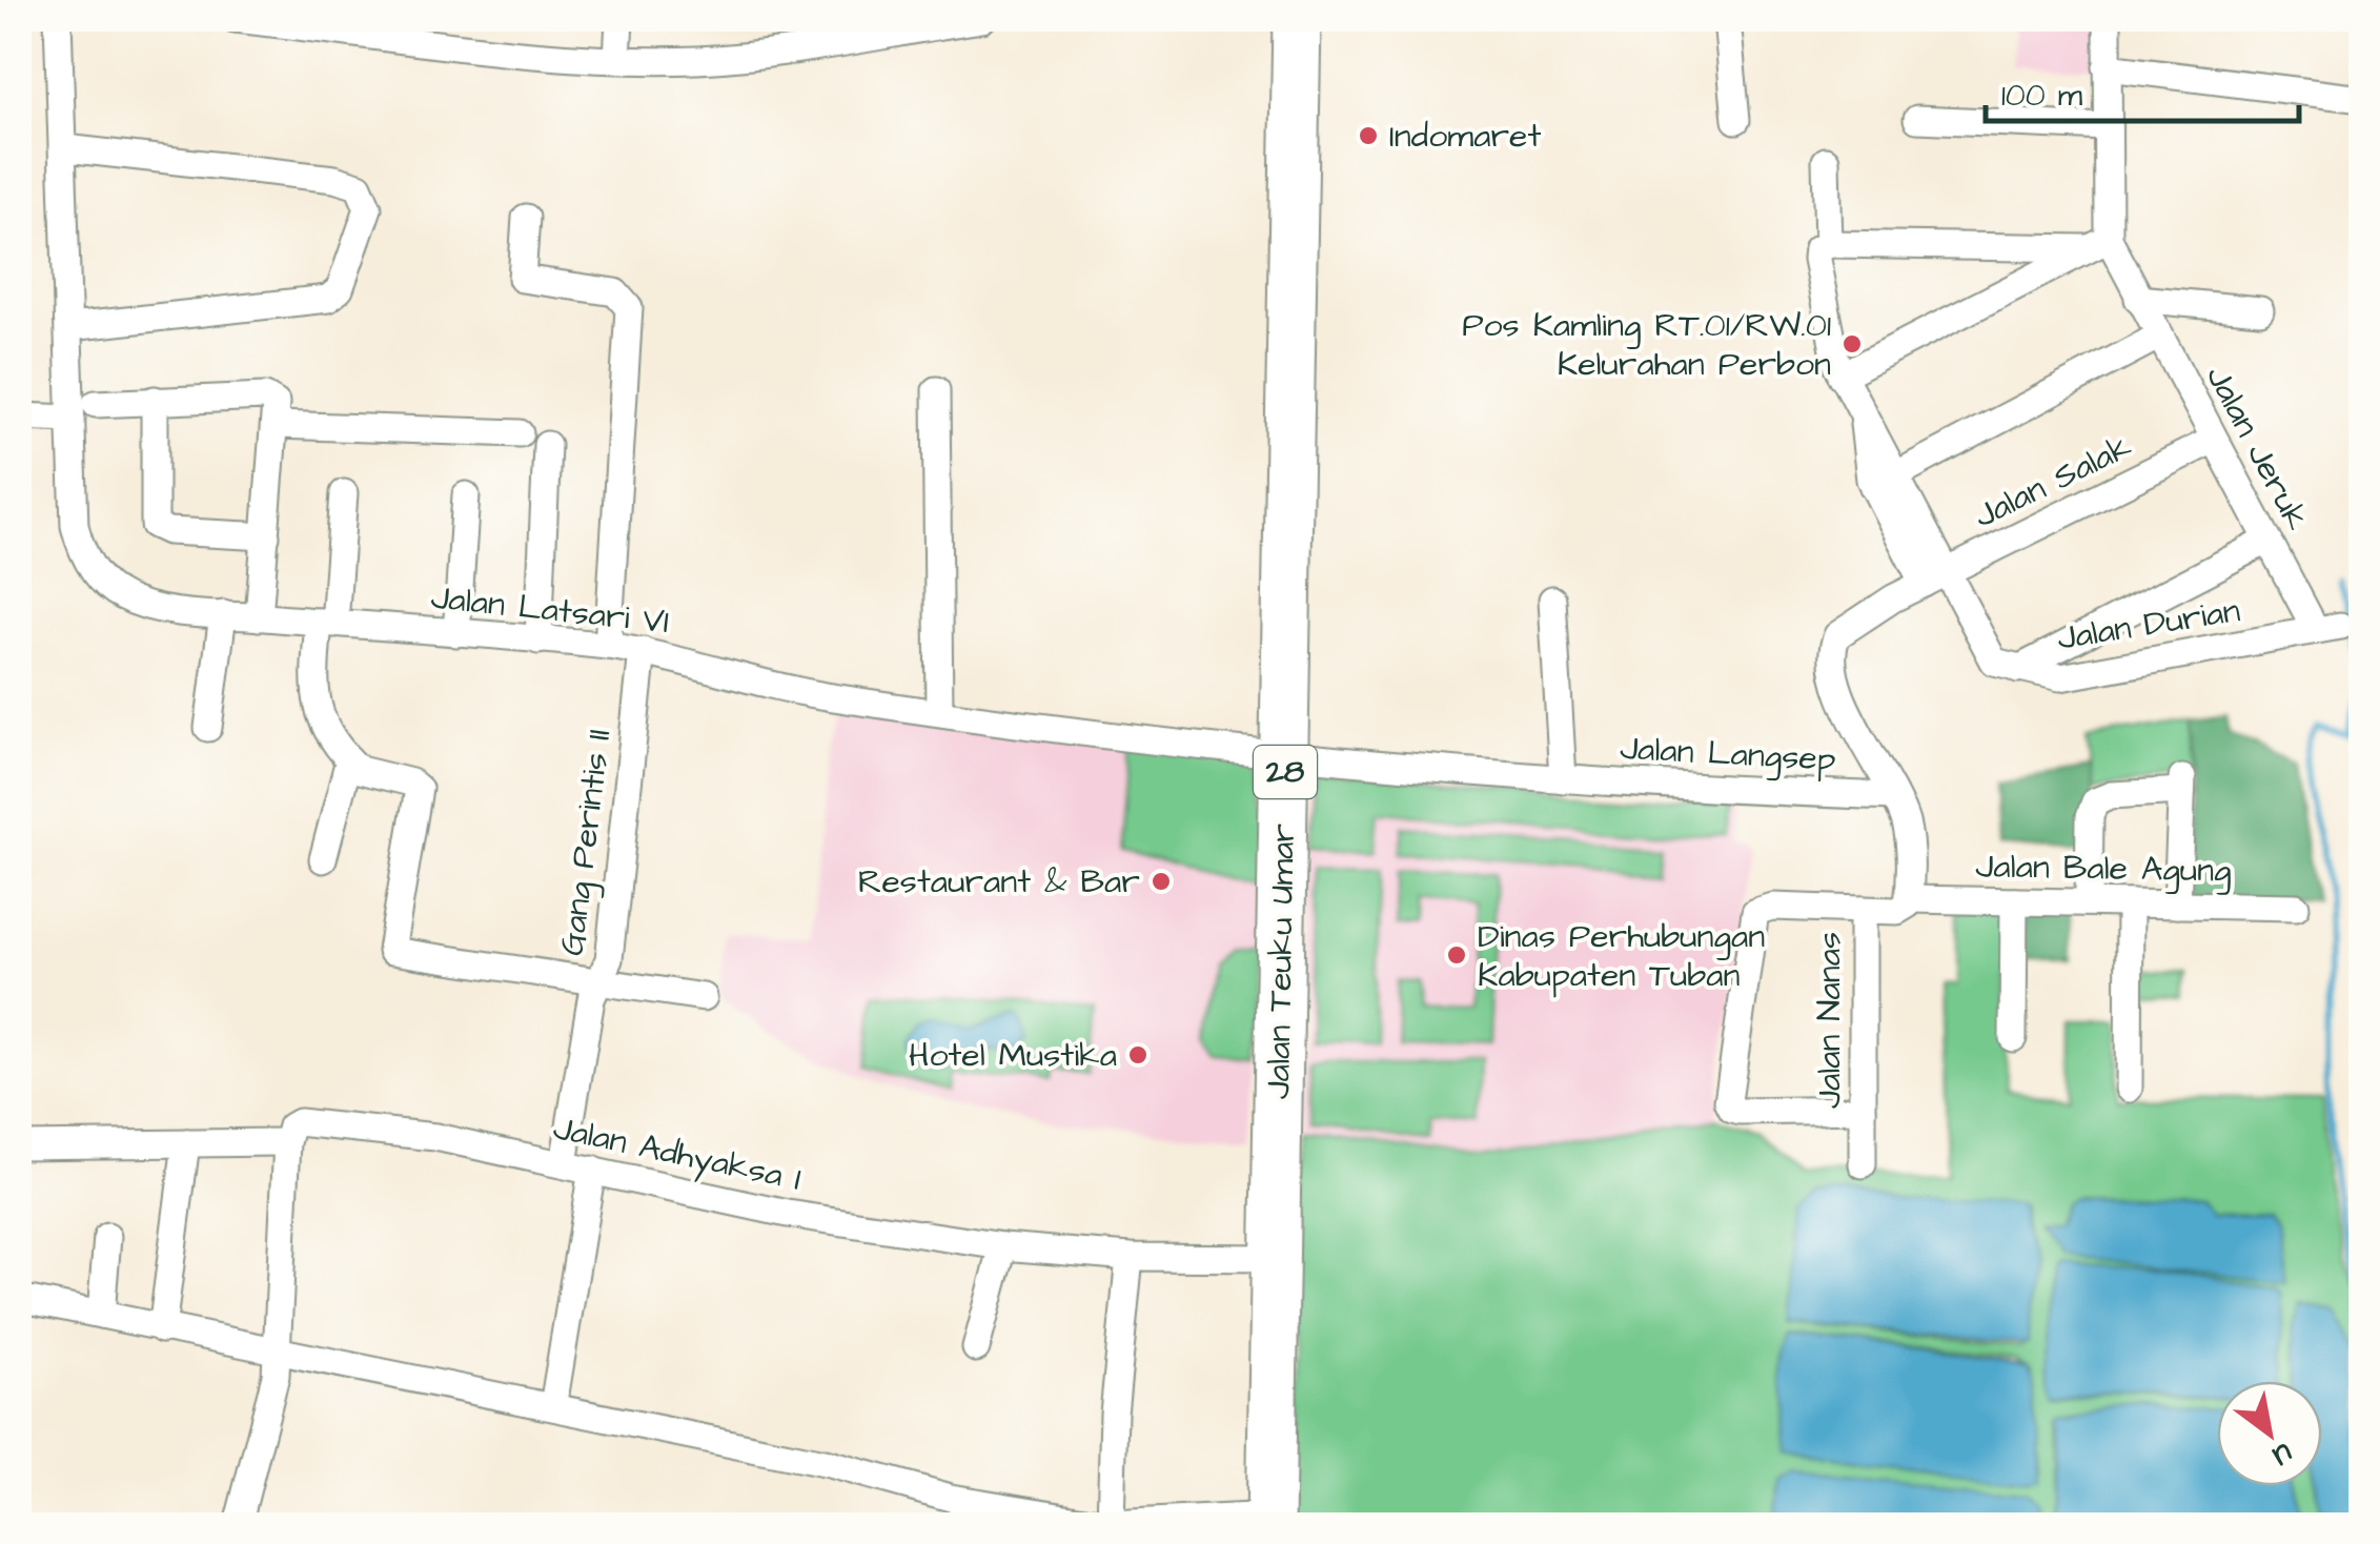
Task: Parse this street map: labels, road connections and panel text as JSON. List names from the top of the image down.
{
  "streets": {
    "highway": ["28", "Jalan Teuku Umar"],
    "street": [
      "Jalan Jeruk",
      "Jalan Salak",
      "Jalan Latsari VI",
      "Jalan Durian",
      "Jalan Langsep",
      "Gang Perintis II",
      "Jalan Bale Agung",
      "Jalan Nanas",
      "Jalan Adhyaksa I"
    ]
  },
  "crossings": [
    ["Jalan Jeruk", "Jalan Salak"],
    ["Jalan Jeruk", "Jalan Durian"],
    ["Jalan Salak", "Jalan Durian"],
    ["Jalan Salak", "Jalan Langsep"],
    ["Jalan Latsari VI", "Jalan Langsep"],
    ["Jalan Latsari VI", "Gang Perintis II"],
    ["Jalan Latsari VI", "Jalan Teuku Umar"],
    ["Jalan Durian", "Jalan Langsep"],
    ["Jalan Langsep", "Jalan Teuku Umar"],
    ["Gang Perintis II", "Jalan Adhyaksa I"],
    ["Jalan Bale Agung", "Jalan Nanas"],
    ["Jalan Teuku Umar", "Jalan Adhyaksa I"]
  ],
  "places": [
    "Indomaret",
    "Pos Kamling RT.01/RW.01 Kelurahan Perbon",
    "Restaurant & Bar",
    "Dinas Perhubungan Kabupaten Tuban",
    "Hotel Mustika"
  ],
  "scale_bar": "100 m",
  "north": "bottom right"
}
